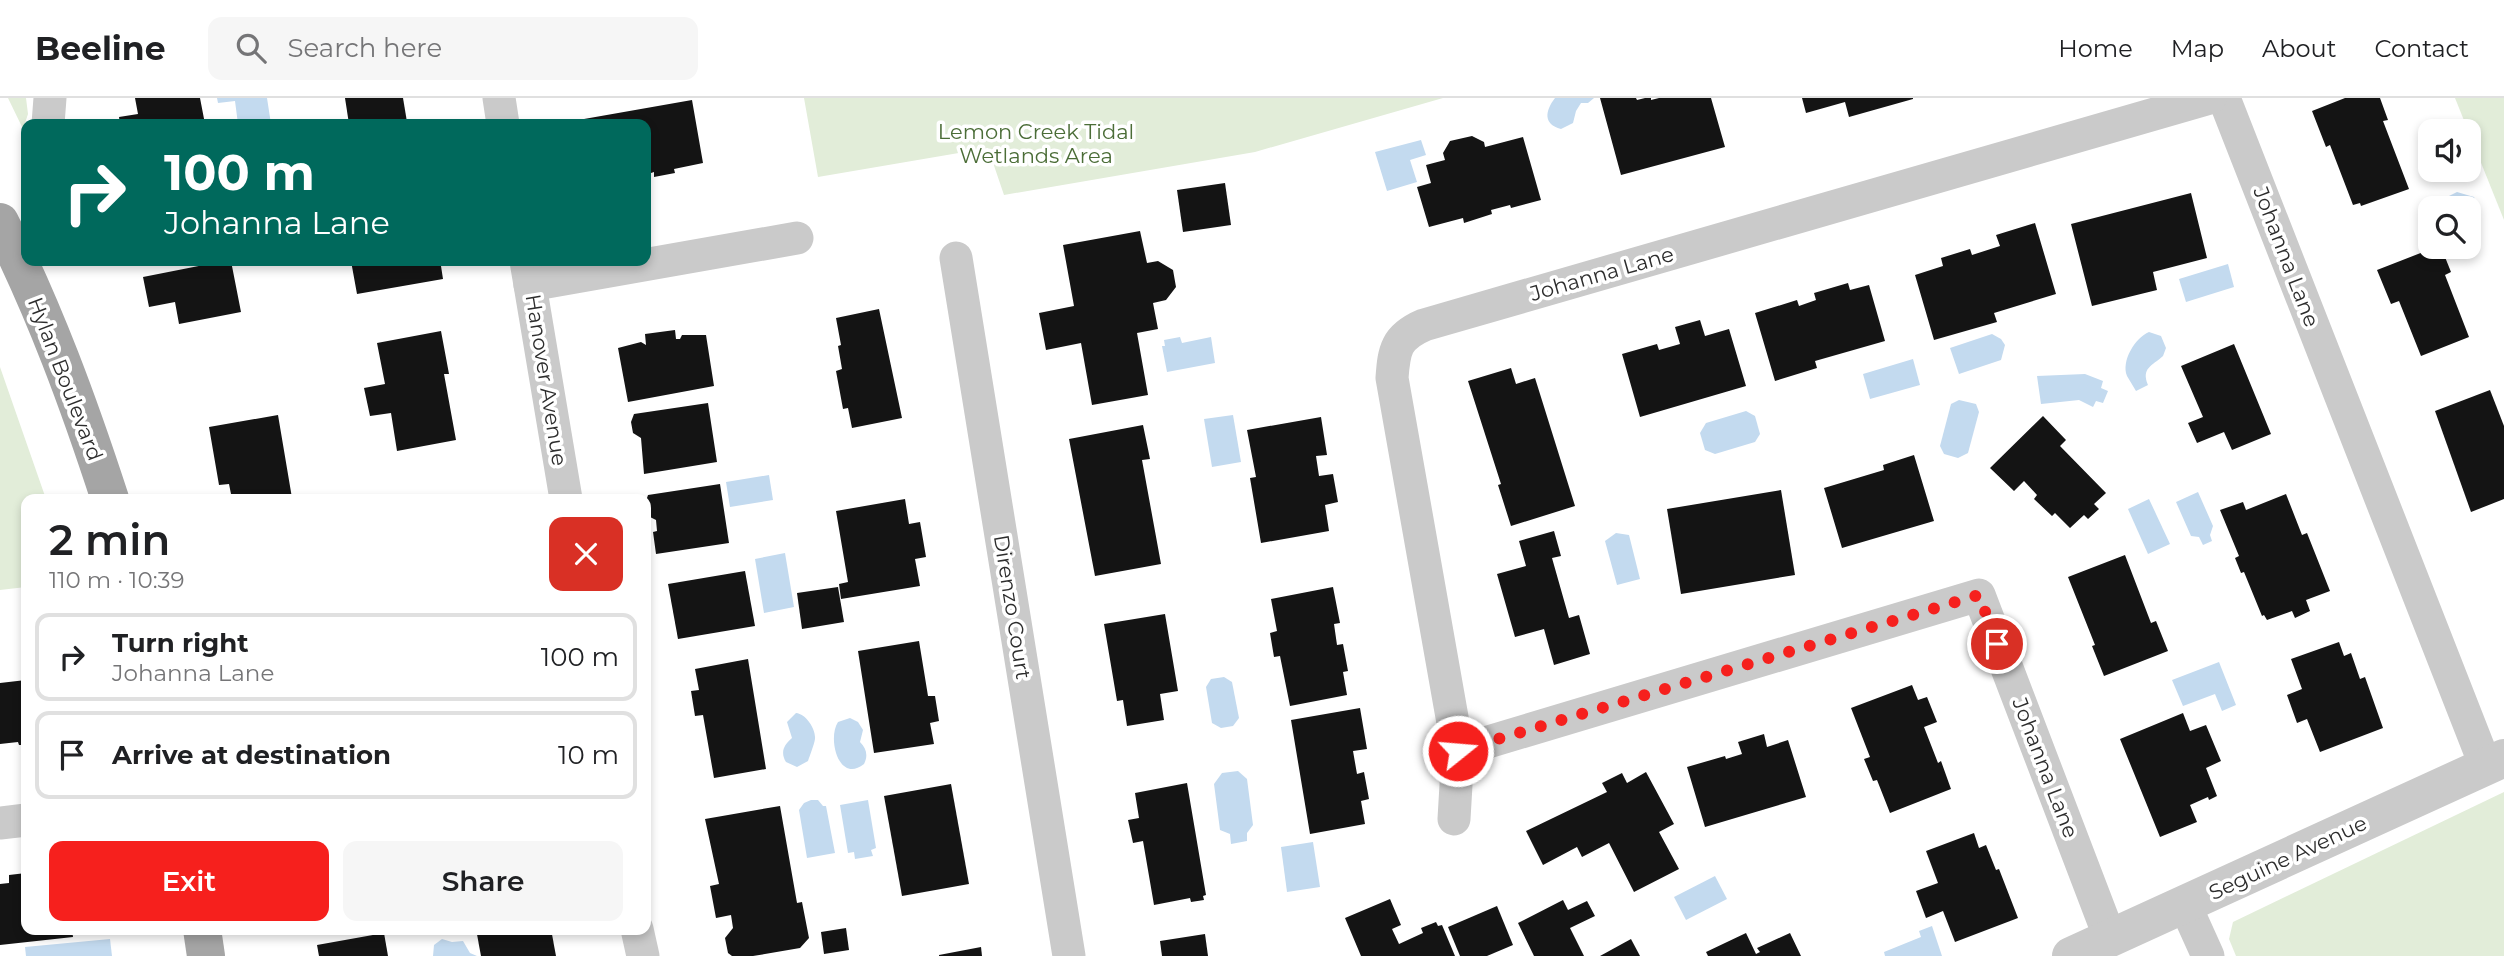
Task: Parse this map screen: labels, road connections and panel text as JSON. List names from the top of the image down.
{
  "streets": {
    "main road": ["Hylan Boulevard"],
    "street": [
      "Johanna Lane",
      "Hanover Avenue",
      "Direnzo Court",
      "Seguine Avenue"
    ]
  },
  "crossings": [
    ["Johanna Lane", "Seguine Avenue"]
  ],
  "parks": ["Lemon Creek Tidal Wetlands Area"],
  "page": {
    "header": "Beeline",
    "search": "Search here",
    "nav": [
      "Home",
      "Map",
      "About",
      "Contact"
    ],
    "turn": ["100 m", "Johanna Lane"],
    "heading": ["2 min", "110 m · 10:39"],
    "list": [
      {
        "name": "Turn right",
        "note": "Johanna Lane",
        "value": "100 m"
      },
      {
        "name": "Arrive at destination",
        "value": "10 m"
      }
    ],
    "buttons": ["Exit", "Share"]
  }
}
